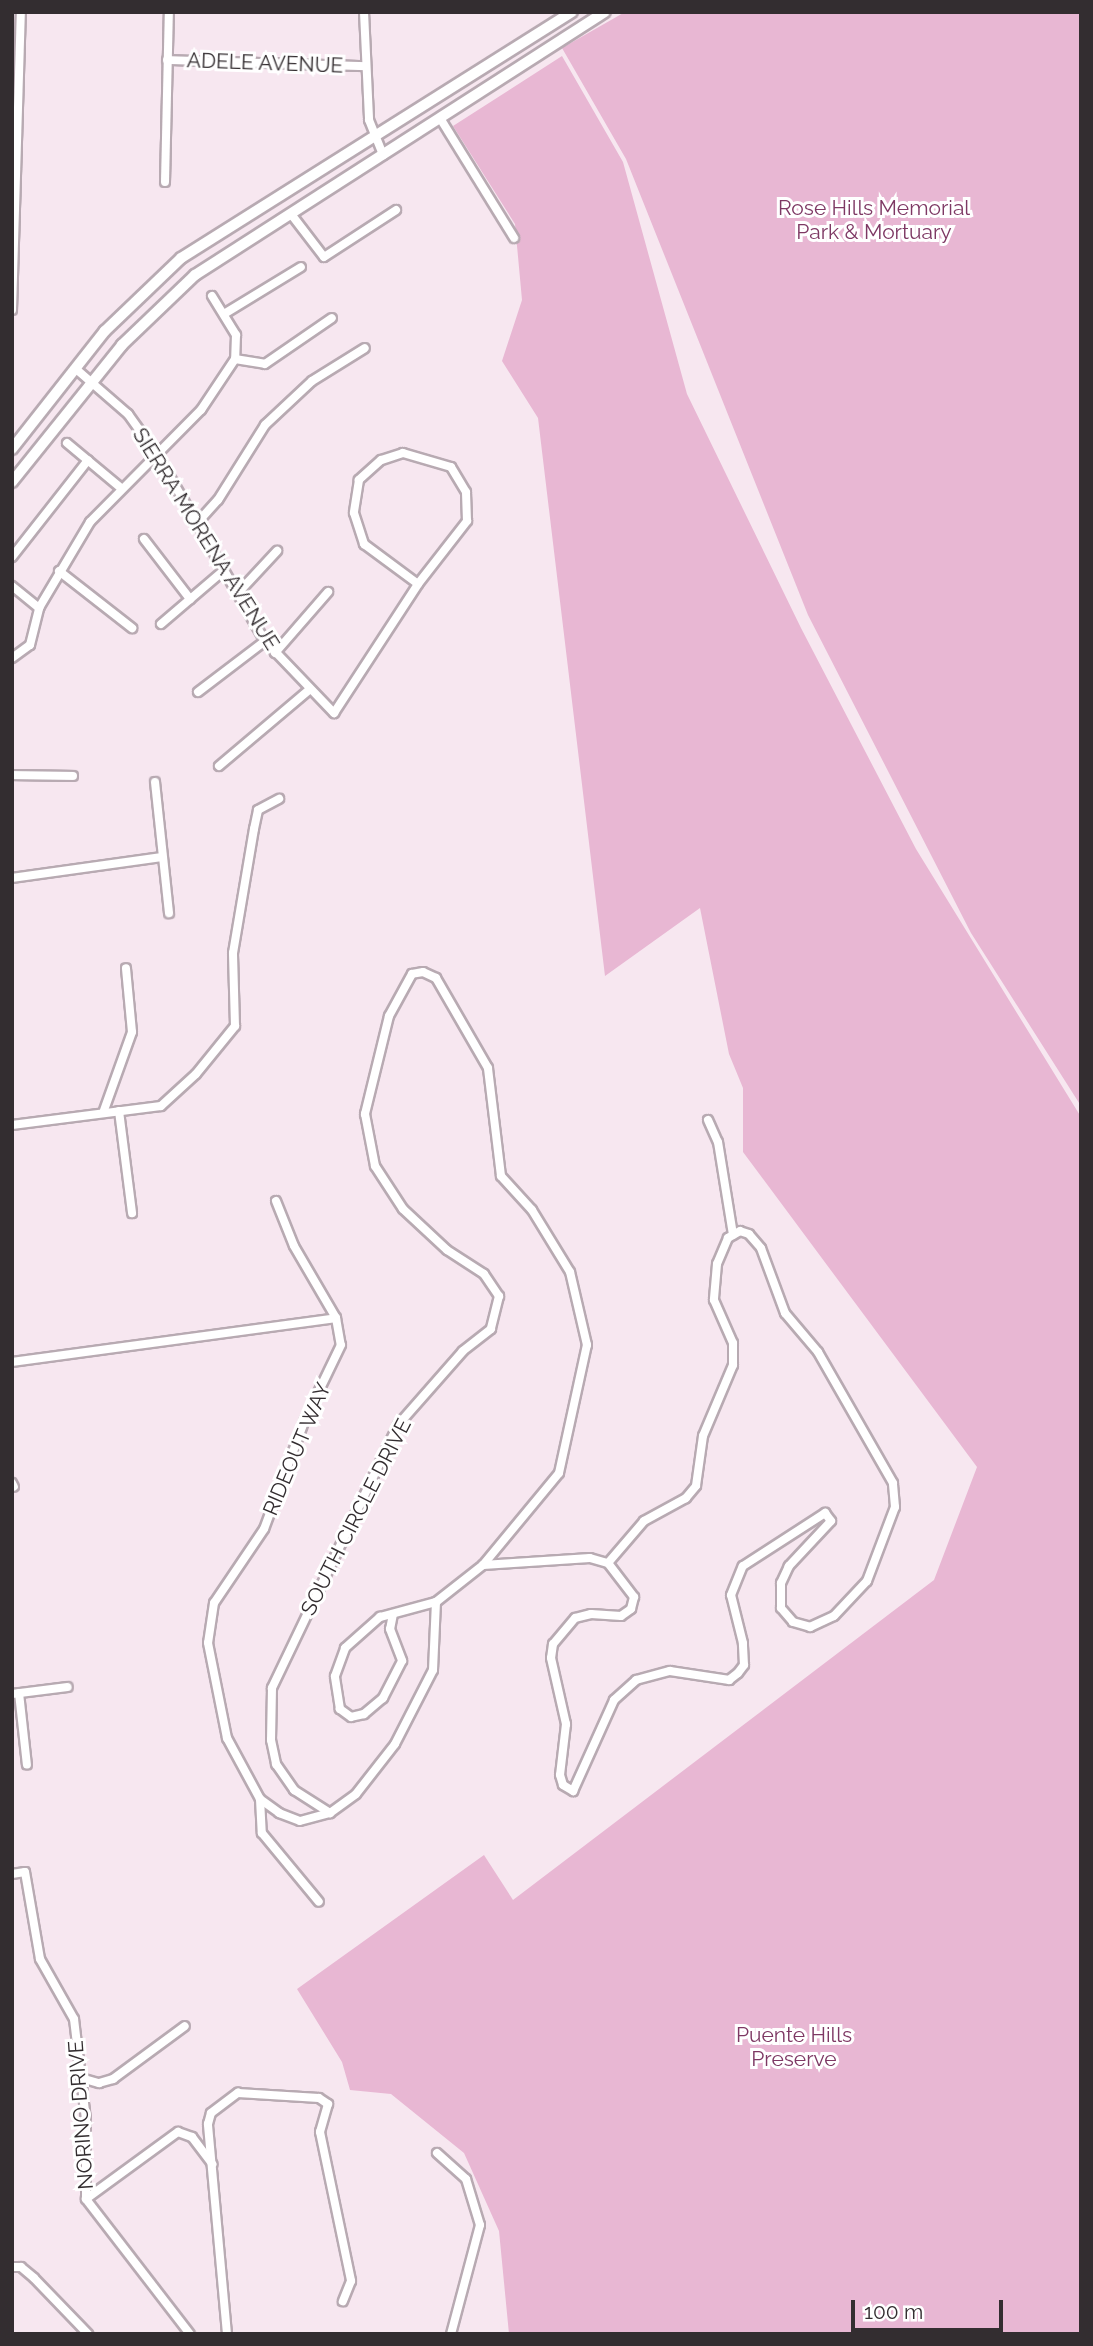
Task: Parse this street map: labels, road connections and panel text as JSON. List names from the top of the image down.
{
  "streets": {
    "street": [
      "ADELE AVENUE",
      "SIERRA MORENA AVENUE",
      "RIDEOUT WAY",
      "SOUTH CIRCLE DRIVE",
      "NORINO DRIVE"
    ]
  },
  "parks": ["Rose Hills Memorial Park & Mortuary", "Puente Hills Preserve"],
  "scale_bar": "100 m"
}
